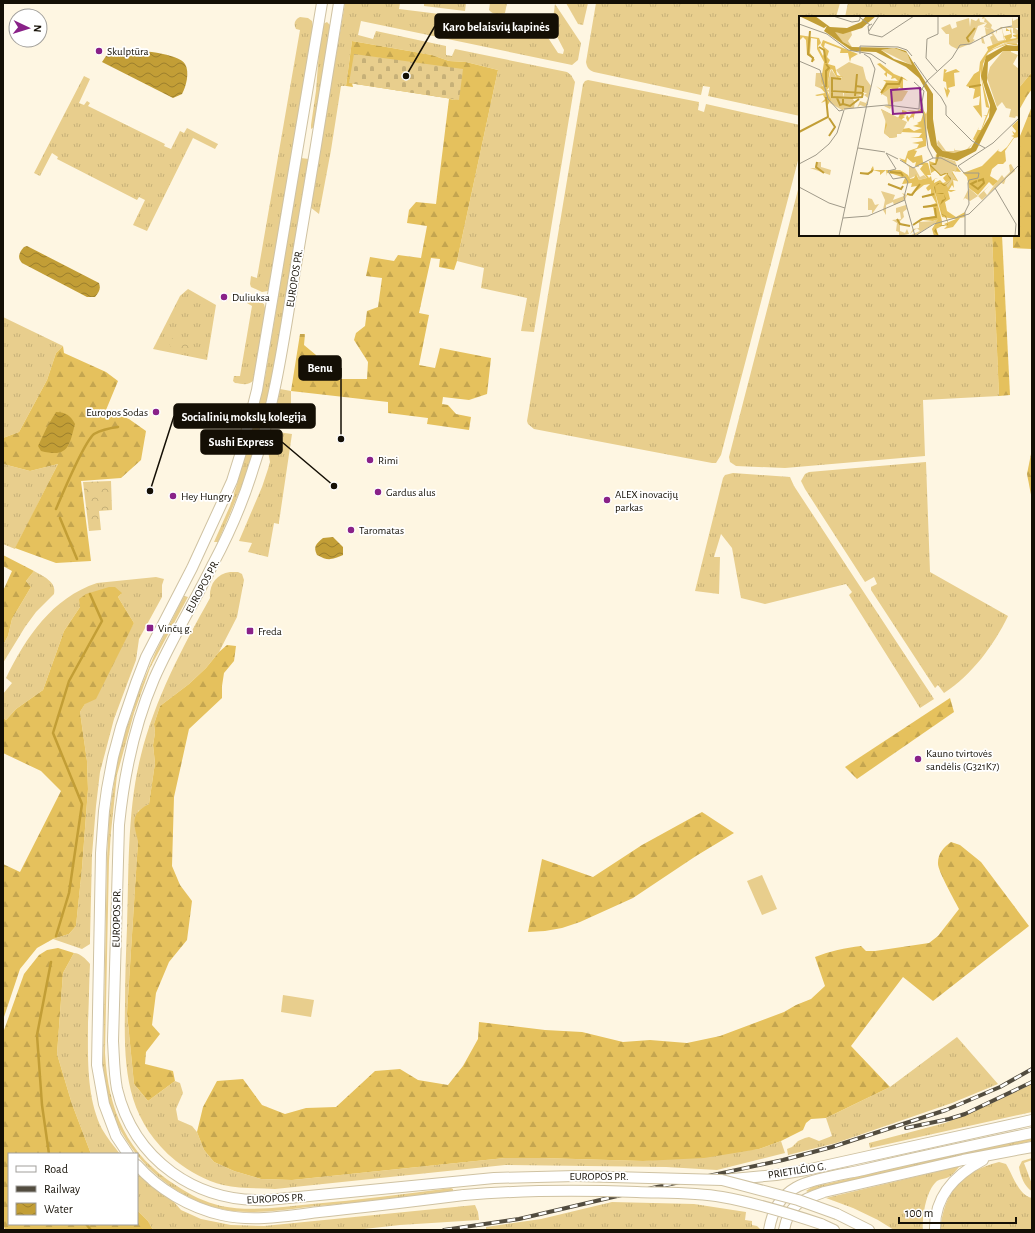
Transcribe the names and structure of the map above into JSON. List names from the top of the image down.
{
  "streets": {
    "main road": ["EUROPOS PR.", "PRIETILČIO G."]
  },
  "crossings": [
    ["EUROPOS PR.", "PRIETILČIO G."]
  ],
  "places": {
    "other": [
      "Skulptūra",
      "Karo belaisvių kapinės",
      "Duliuksa",
      "Europos Sodas",
      "Benu",
      "Rimi",
      "Sushi Express",
      "Socialinių mokslų kolegija",
      "Gardus alus",
      "Hey Hungry",
      "ALEX inovacijų parkas",
      "Taromatas",
      "Kauno tvirtovės sandėlis (G321K7)"
    ],
    "transit": ["Vinčų g.", "Freda"]
  },
  "legend": ["Road", "Railway", "Water"],
  "scale_bar": "100 m",
  "north": "right"
}
